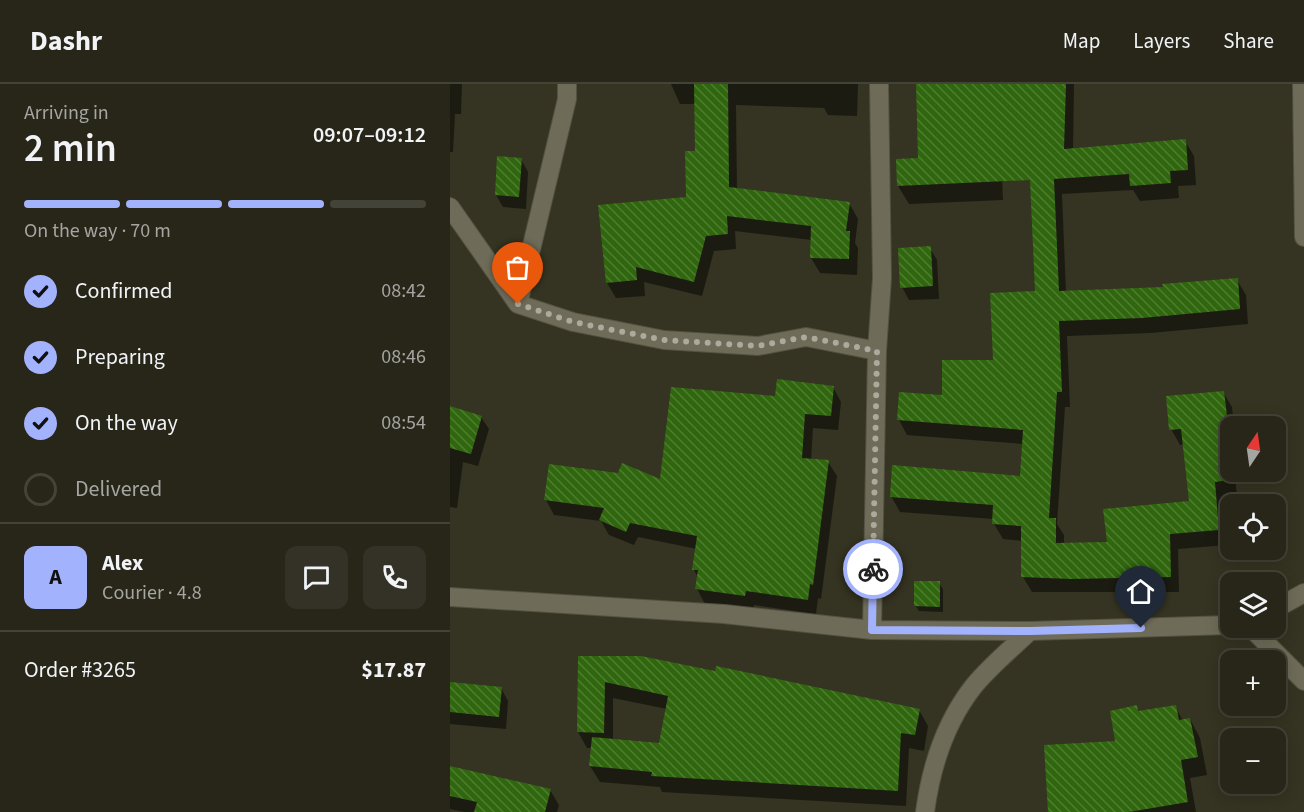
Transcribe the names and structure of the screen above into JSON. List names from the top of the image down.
{
  "north": "top",
  "page": {
    "header": "Dashr",
    "nav": ["Map", "Layers", "Share"],
    "heading": ["2 min", "Arriving in", "09:07–09:12"],
    "panel": [
      "Alex",
      "Courier · 4.8",
      "Order #3265",
      "$17.87"
    ],
    "bar": "On the way · 70 m",
    "list": [
      ["Confirmed", "08:42"],
      ["Preparing", "08:46"],
      ["On the way", "08:54"],
      "Delivered"
    ],
    "map_buttons": ["+", "−"],
    "round": "A"
  }
}
